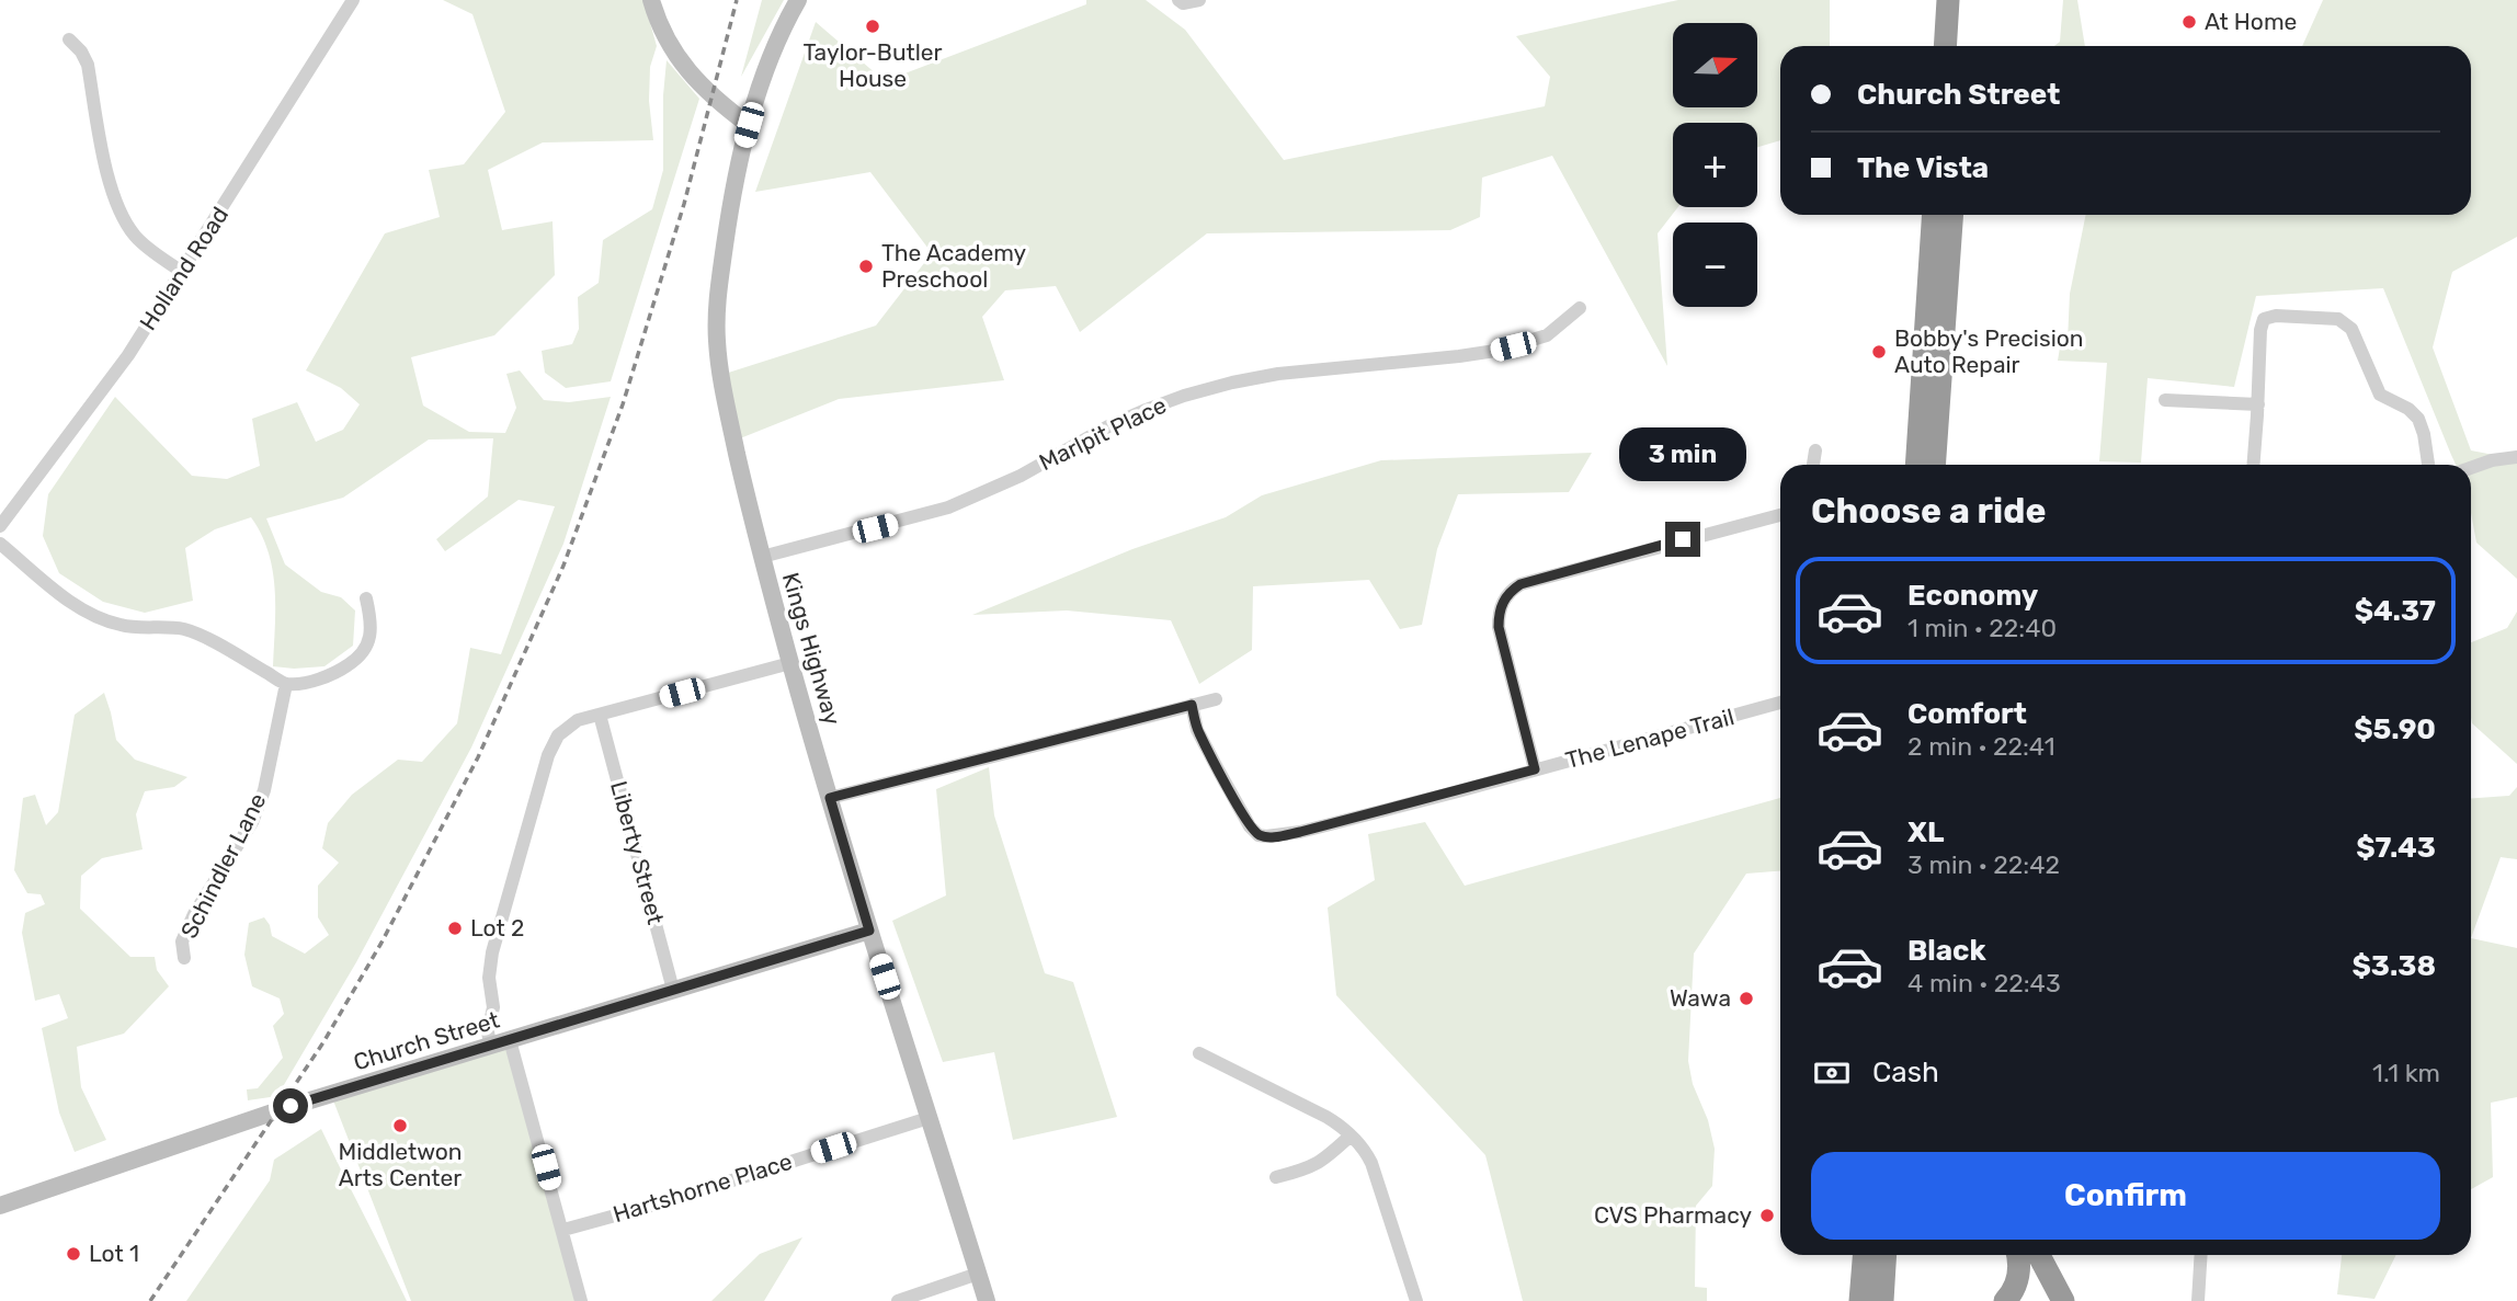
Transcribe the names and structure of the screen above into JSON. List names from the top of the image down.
{
  "streets": {
    "main road": ["Kings Highway", "Church Street"],
    "street": [
      "Holland Road",
      "Marlpit Place",
      "The Lenape Trail",
      "Liberty Street",
      "Schindler Lane",
      "Hartshorne Place"
    ]
  },
  "crossings": [
    ["Marlpit Place", "Kings Highway"],
    ["Kings Highway", "Church Street"],
    ["Kings Highway", "Hartshorne Place"],
    ["Liberty Street", "Church Street"]
  ],
  "places": [
    "At Home",
    "Taylor-Butler House",
    "The Academy Preschool",
    "Bobby's Precision Auto Repair",
    "Lot 2",
    "Wawa",
    "Middletwon Arts Center",
    "CVS Pharmacy",
    "Lot 1"
  ],
  "north": "right",
  "page": {
    "map_buttons": ["+", "−"],
    "banner": ["Church Street", "The Vista"],
    "bubble": "3 min",
    "heading": "Choose a ride",
    "list": [
      {
        "name": "Economy",
        "note": "1 min · 22:40",
        "value": "$4.37"
      },
      {
        "name": "Comfort",
        "note": "2 min · 22:41",
        "value": "$5.90"
      },
      {
        "name": "XL",
        "note": "3 min · 22:42",
        "value": "$7.43"
      },
      {
        "name": "Black",
        "note": "4 min · 22:43",
        "value": "$3.38"
      }
    ],
    "pay": ["Cash", "1.1 km"],
    "buttons": "Confirm"
  }
}
